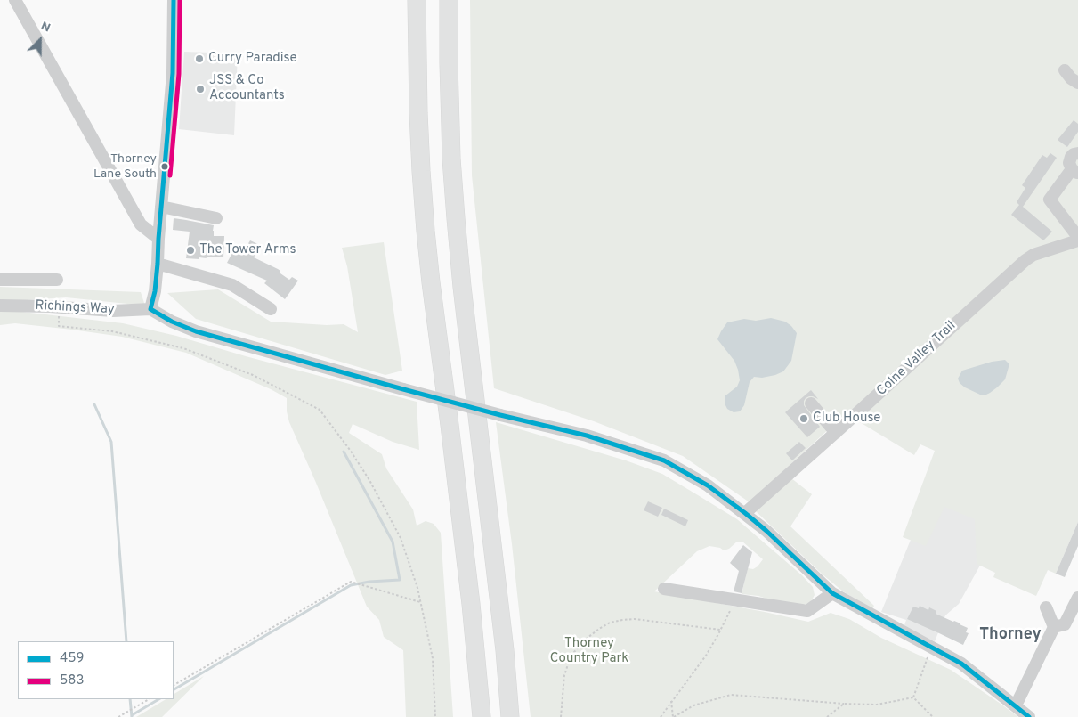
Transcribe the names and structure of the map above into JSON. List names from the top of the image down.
{
  "streets": {
    "street": ["Richings Way", "Colne Valley Trail"]
  },
  "districts": ["Thorney"],
  "parks": ["Thorney Country Park"],
  "places": [
    "Curry Paradise",
    "JSS & Co Accountants",
    "Thorney Lane South",
    "The Tower Arms",
    "Club House"
  ],
  "lines": ["transit line 459", "transit line 583"],
  "legend": ["459", "583"],
  "north": "top right"
}
